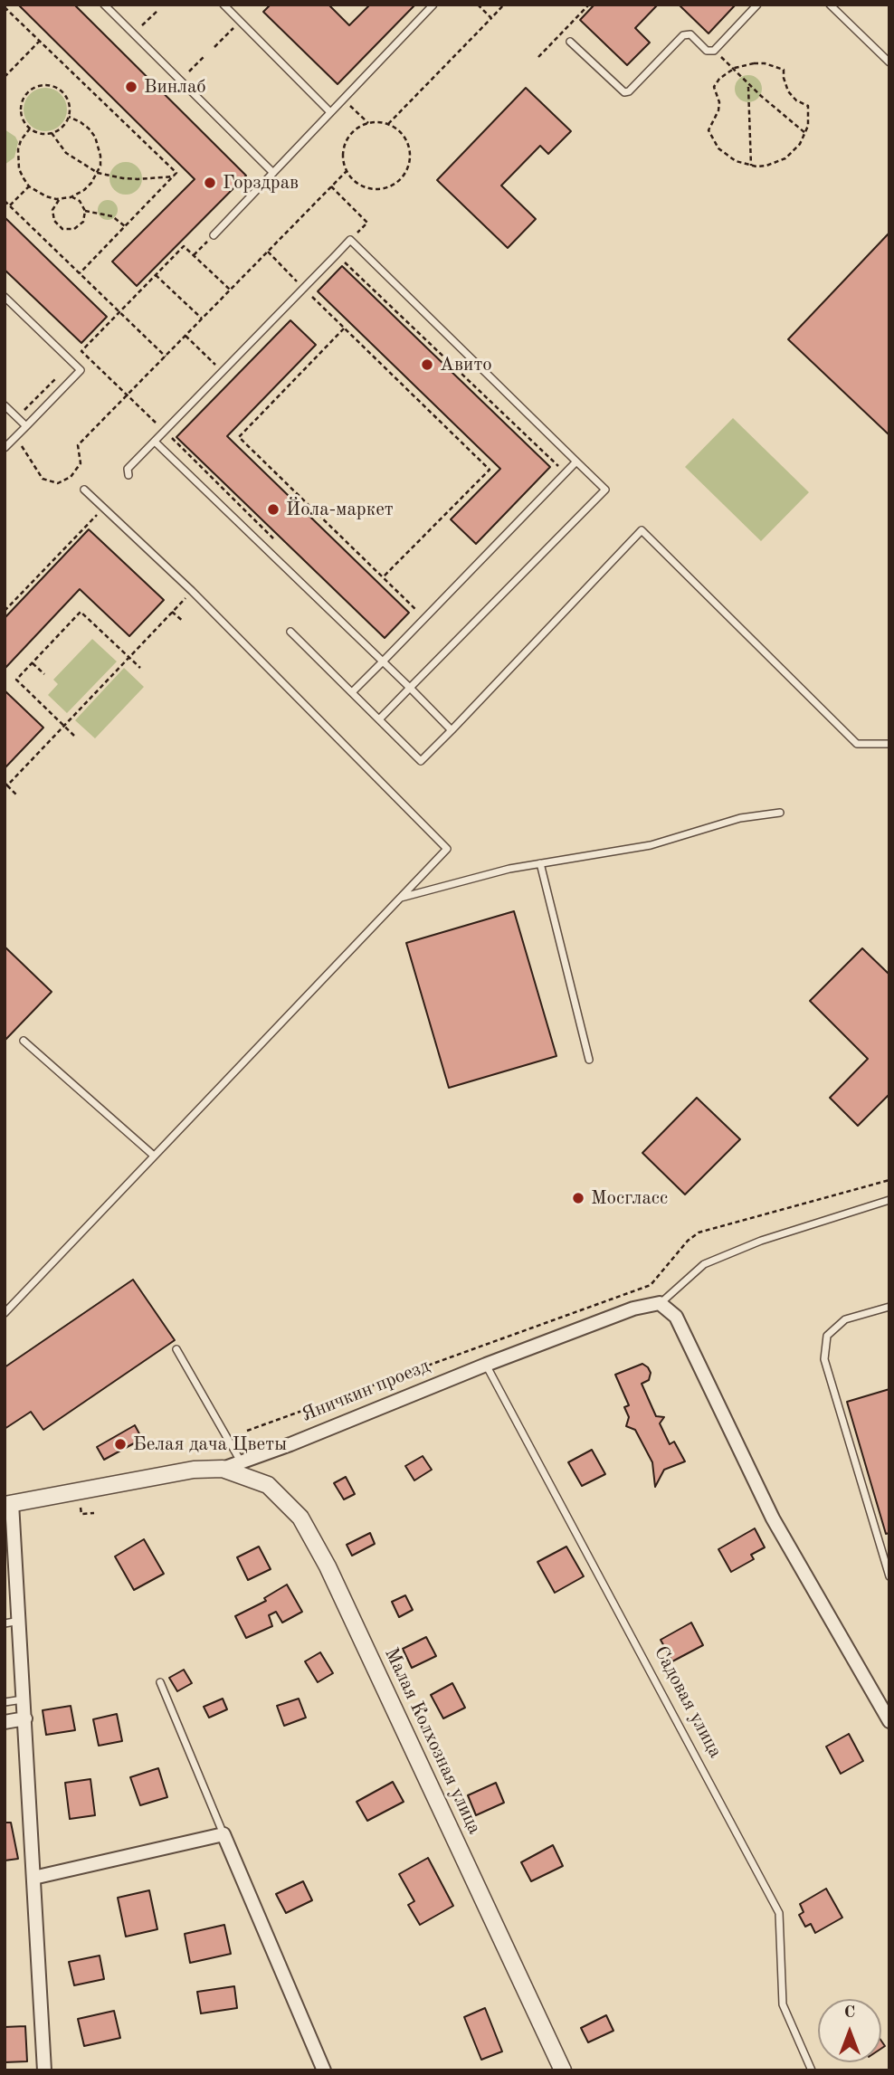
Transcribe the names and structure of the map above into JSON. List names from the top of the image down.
{
  "streets": {
    "street": ["Яничкин проезд", "Малая Колхозная улица"],
    "lane": ["Садовая улица"]
  },
  "crossings": [
    ["Яничкин проезд", "Садовая улица"],
    ["Яничкин проезд", "Малая Колхозная улица"]
  ],
  "places": [
    "Винлаб",
    "Горздрав",
    "Авито",
    "Йола-маркет",
    "Мосгласс",
    "Белая дача Цветы"
  ],
  "north": "top"
}
